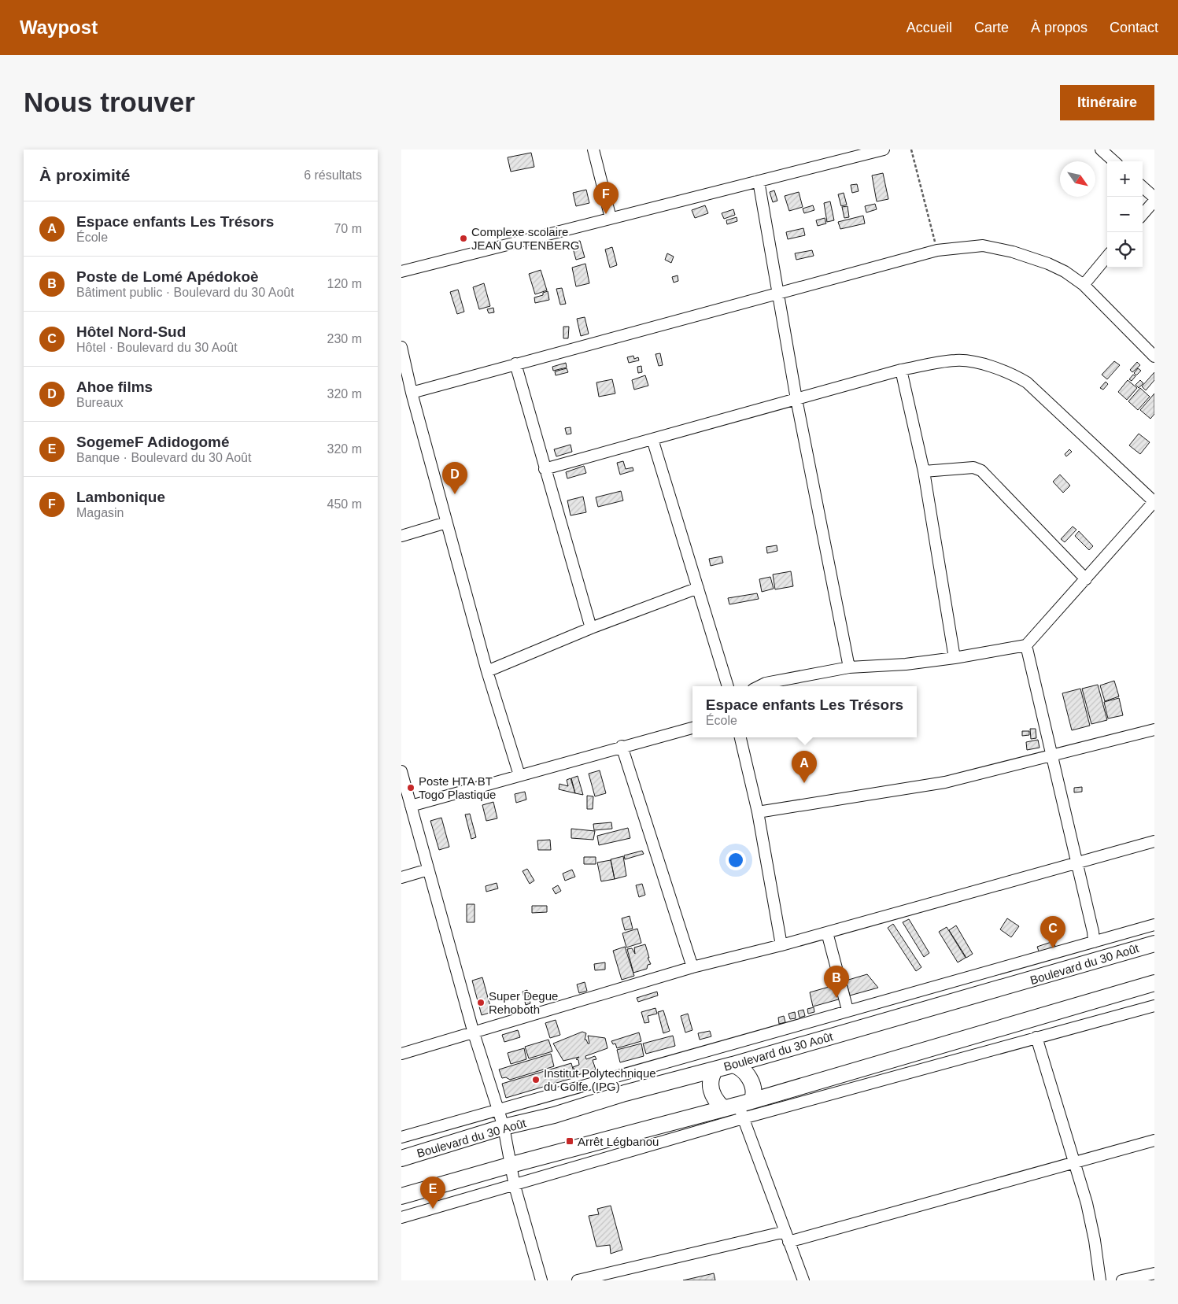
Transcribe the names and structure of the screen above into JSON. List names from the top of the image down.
{
  "streets": {
    "highway": ["Boulevard du 30 Août"]
  },
  "places": {
    "other": [
      "Complexe scolaire JEAN GUTENBERG",
      "Poste HTA BT Togo Plastique",
      "Super Degue Rehoboth",
      "Institut Polytechnique du Golfe (IPG)"
    ],
    "transit": ["Arrêt Légbanou"]
  },
  "north": "bottom right",
  "page": {
    "header": "Waypost",
    "nav": [
      "Accueil",
      "Carte",
      "À propos",
      "Contact"
    ],
    "buttons": "Itinéraire",
    "title": "Nous trouver",
    "heading": ["À proximité", "6 résultats"],
    "map_buttons": ["+", "−"],
    "pins": [
      "F",
      "D",
      "A",
      "C",
      "B",
      "E"
    ],
    "list": [
      {
        "mark": "A",
        "name": "Espace enfants Les Trésors",
        "note": "École",
        "value": "70 m"
      },
      {
        "mark": "B",
        "name": "Poste de Lomé Apédokoè",
        "note": "Bâtiment public · Boulevard du 30 Août",
        "value": "120 m"
      },
      {
        "mark": "C",
        "name": "Hôtel Nord-Sud",
        "note": "Hôtel · Boulevard du 30 Août",
        "value": "230 m"
      },
      {
        "mark": "D",
        "name": "Ahoe films",
        "note": "Bureaux",
        "value": "320 m"
      },
      {
        "mark": "E",
        "name": "SogemeF Adidogomé",
        "note": "Banque · Boulevard du 30 Août",
        "value": "320 m"
      },
      {
        "mark": "F",
        "name": "Lambonique",
        "note": "Magasin",
        "value": "450 m"
      }
    ],
    "popup": ["Espace enfants Les Trésors", "École"]
  }
}
